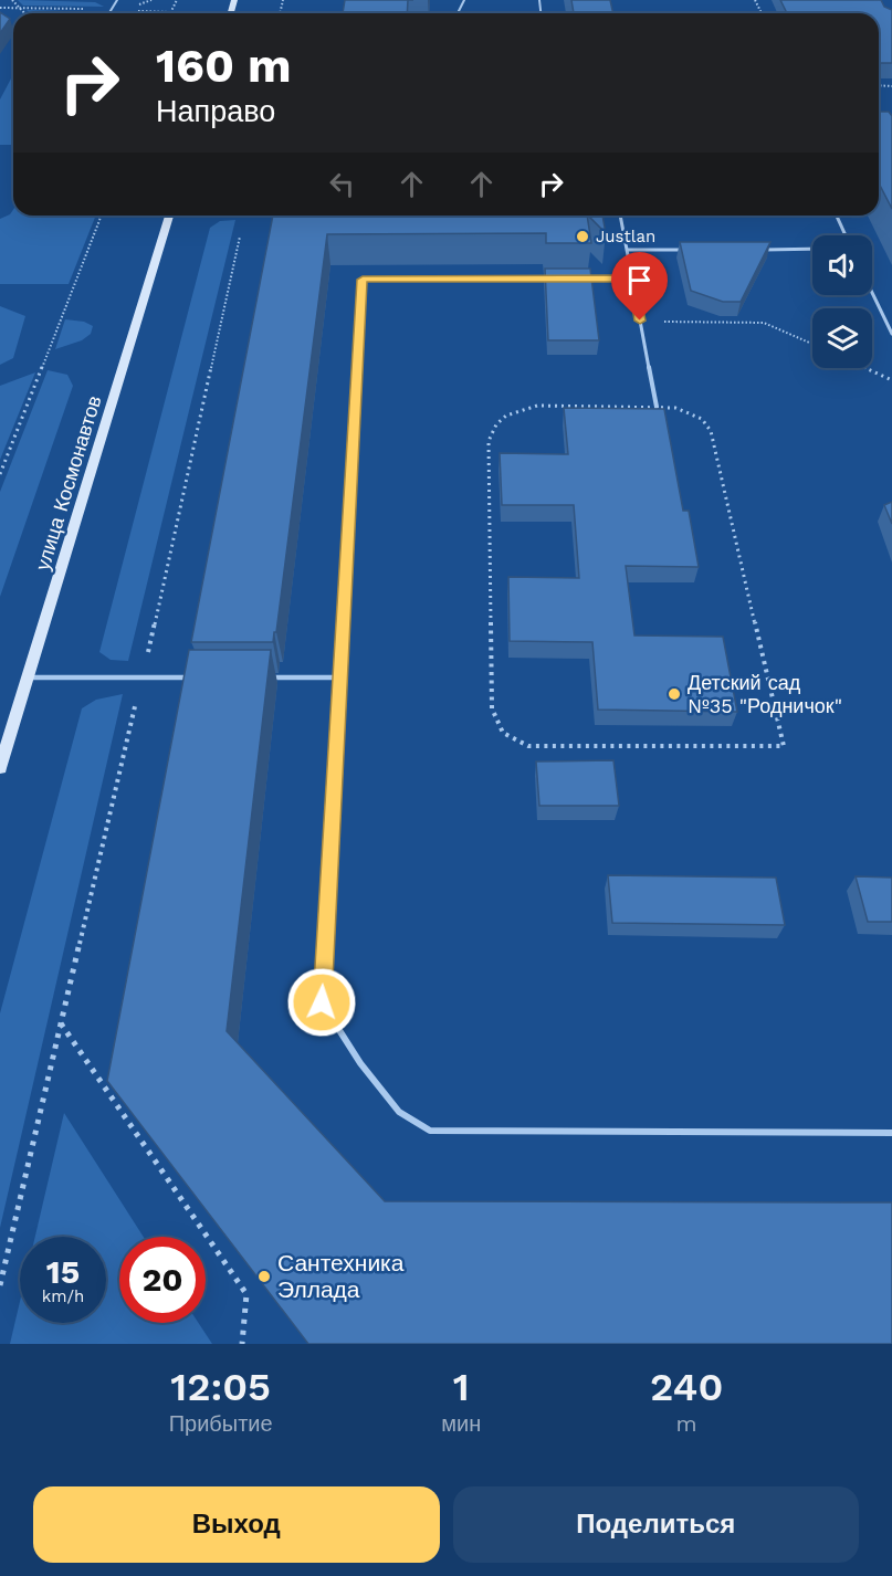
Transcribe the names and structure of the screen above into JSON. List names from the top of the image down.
{
  "streets": {
    "main road": ["улица Космонавтов"]
  },
  "places": ["Justlan", "Детский сад №35 \"Родничок\"", "Сантехника Эллада"],
  "page": {
    "turn": ["160 m", "Направо"],
    "speed": "15 km/h",
    "limit": "20",
    "eta": [
      "12:05",
      "Прибытие",
      "1",
      "мин",
      "240",
      "m"
    ],
    "buttons": ["Выход", "Поделиться"]
  }
}
